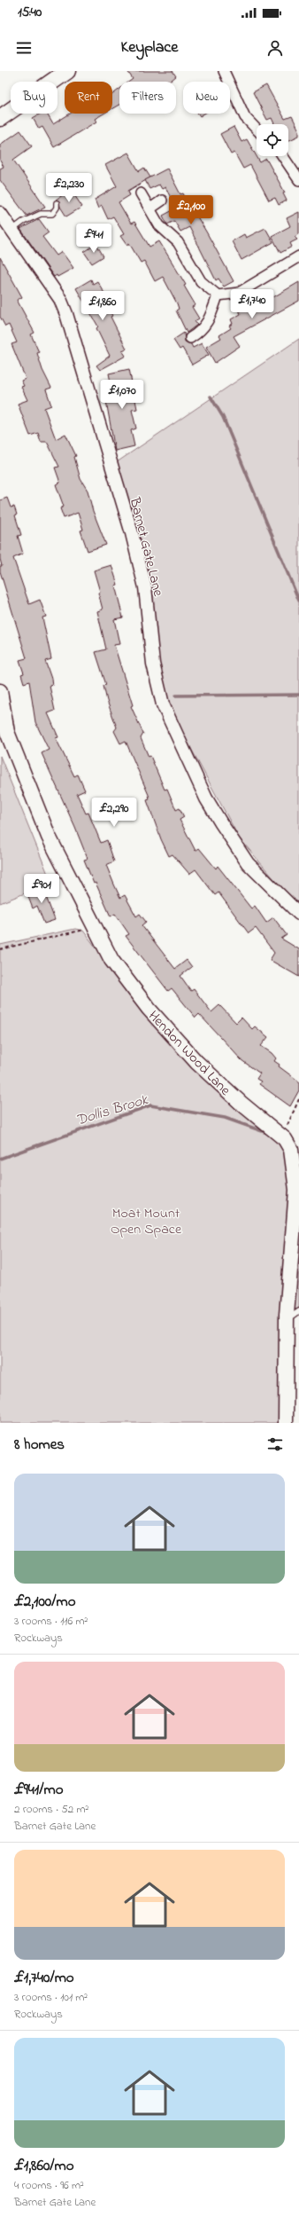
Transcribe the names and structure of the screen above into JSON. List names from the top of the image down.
{
  "streets": {
    "main road": ["Hendon Wood Lane"],
    "street": ["Barnet Gate Lane"]
  },
  "water": ["Dollis Brook"],
  "parks": ["Moat Mount Open Space"],
  "page": {
    "status": "15:40",
    "header": "Keyplace",
    "chip": [
      "Buy",
      "Rent",
      "Filters",
      "New"
    ],
    "price": [
      "£2,230",
      "£2,100",
      "£941",
      "£1,740",
      "£1,860",
      "£1,070",
      "£2,290",
      "£901"
    ],
    "heading": "8 homes",
    "list": [
      {
        "name": "£2,100/mo",
        "note": "3 rooms · 116 m² · Rockways"
      },
      {
        "name": "£941/mo",
        "note": "2 rooms · 52 m² · Barnet Gate Lane"
      },
      {
        "name": "£1,740/mo",
        "note": "3 rooms · 101 m² · Rockways"
      },
      {
        "name": "£1,860/mo",
        "note": "4 rooms · 96 m² · Barnet Gate Lane"
      }
    ]
  }
}
